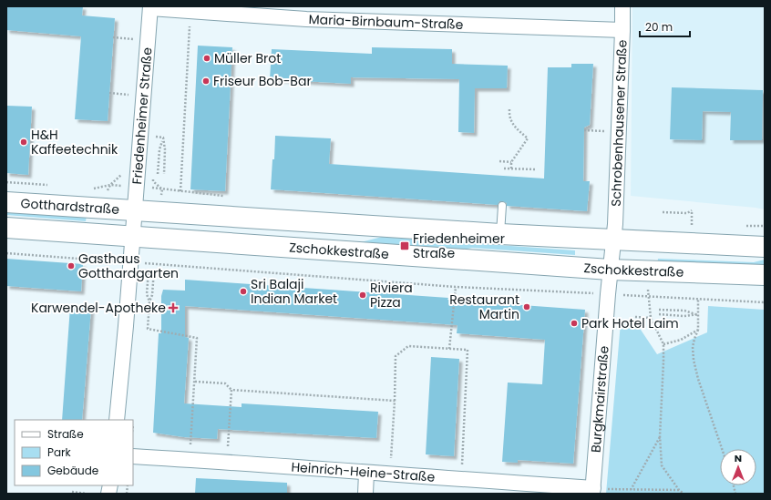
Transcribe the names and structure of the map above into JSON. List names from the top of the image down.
{
  "streets": {
    "main road": ["Gotthardstraße", "Zschokkestraße"],
    "street": [
      "Maria-Birnbaum-Straße",
      "Friedenheimer Straße",
      "Schrobenhausener Straße",
      "Burgkmairstraße",
      "Heinrich-Heine-Straße"
    ]
  },
  "crossings": [
    ["Maria-Birnbaum-Straße", "Friedenheimer Straße"],
    ["Maria-Birnbaum-Straße", "Schrobenhausener Straße"],
    ["Friedenheimer Straße", "Gotthardstraße"],
    ["Friedenheimer Straße", "Zschokkestraße"],
    ["Schrobenhausener Straße", "Zschokkestraße"],
    ["Schrobenhausener Straße", "Burgkmairstraße"],
    ["Gotthardstraße", "Zschokkestraße"],
    ["Zschokkestraße", "Burgkmairstraße"],
    ["Burgkmairstraße", "Heinrich-Heine-Straße"]
  ],
  "places": {
    "other": [
      "Müller Brot",
      "Friseur Bob-Bar",
      "H&H Kaffeetechnik",
      "Gasthaus Gotthardgarten",
      "Sri Balaji Indian Market",
      "Riviera Pizza",
      "Restaurant Martin",
      "Park Hotel Laim"
    ],
    "transit": ["Friedenheimer Straße"],
    "health": ["Karwendel-Apotheke"]
  },
  "legend": ["Straße", "Park", "Gebäude"],
  "scale_bar": "20 m",
  "north": "top"
}
